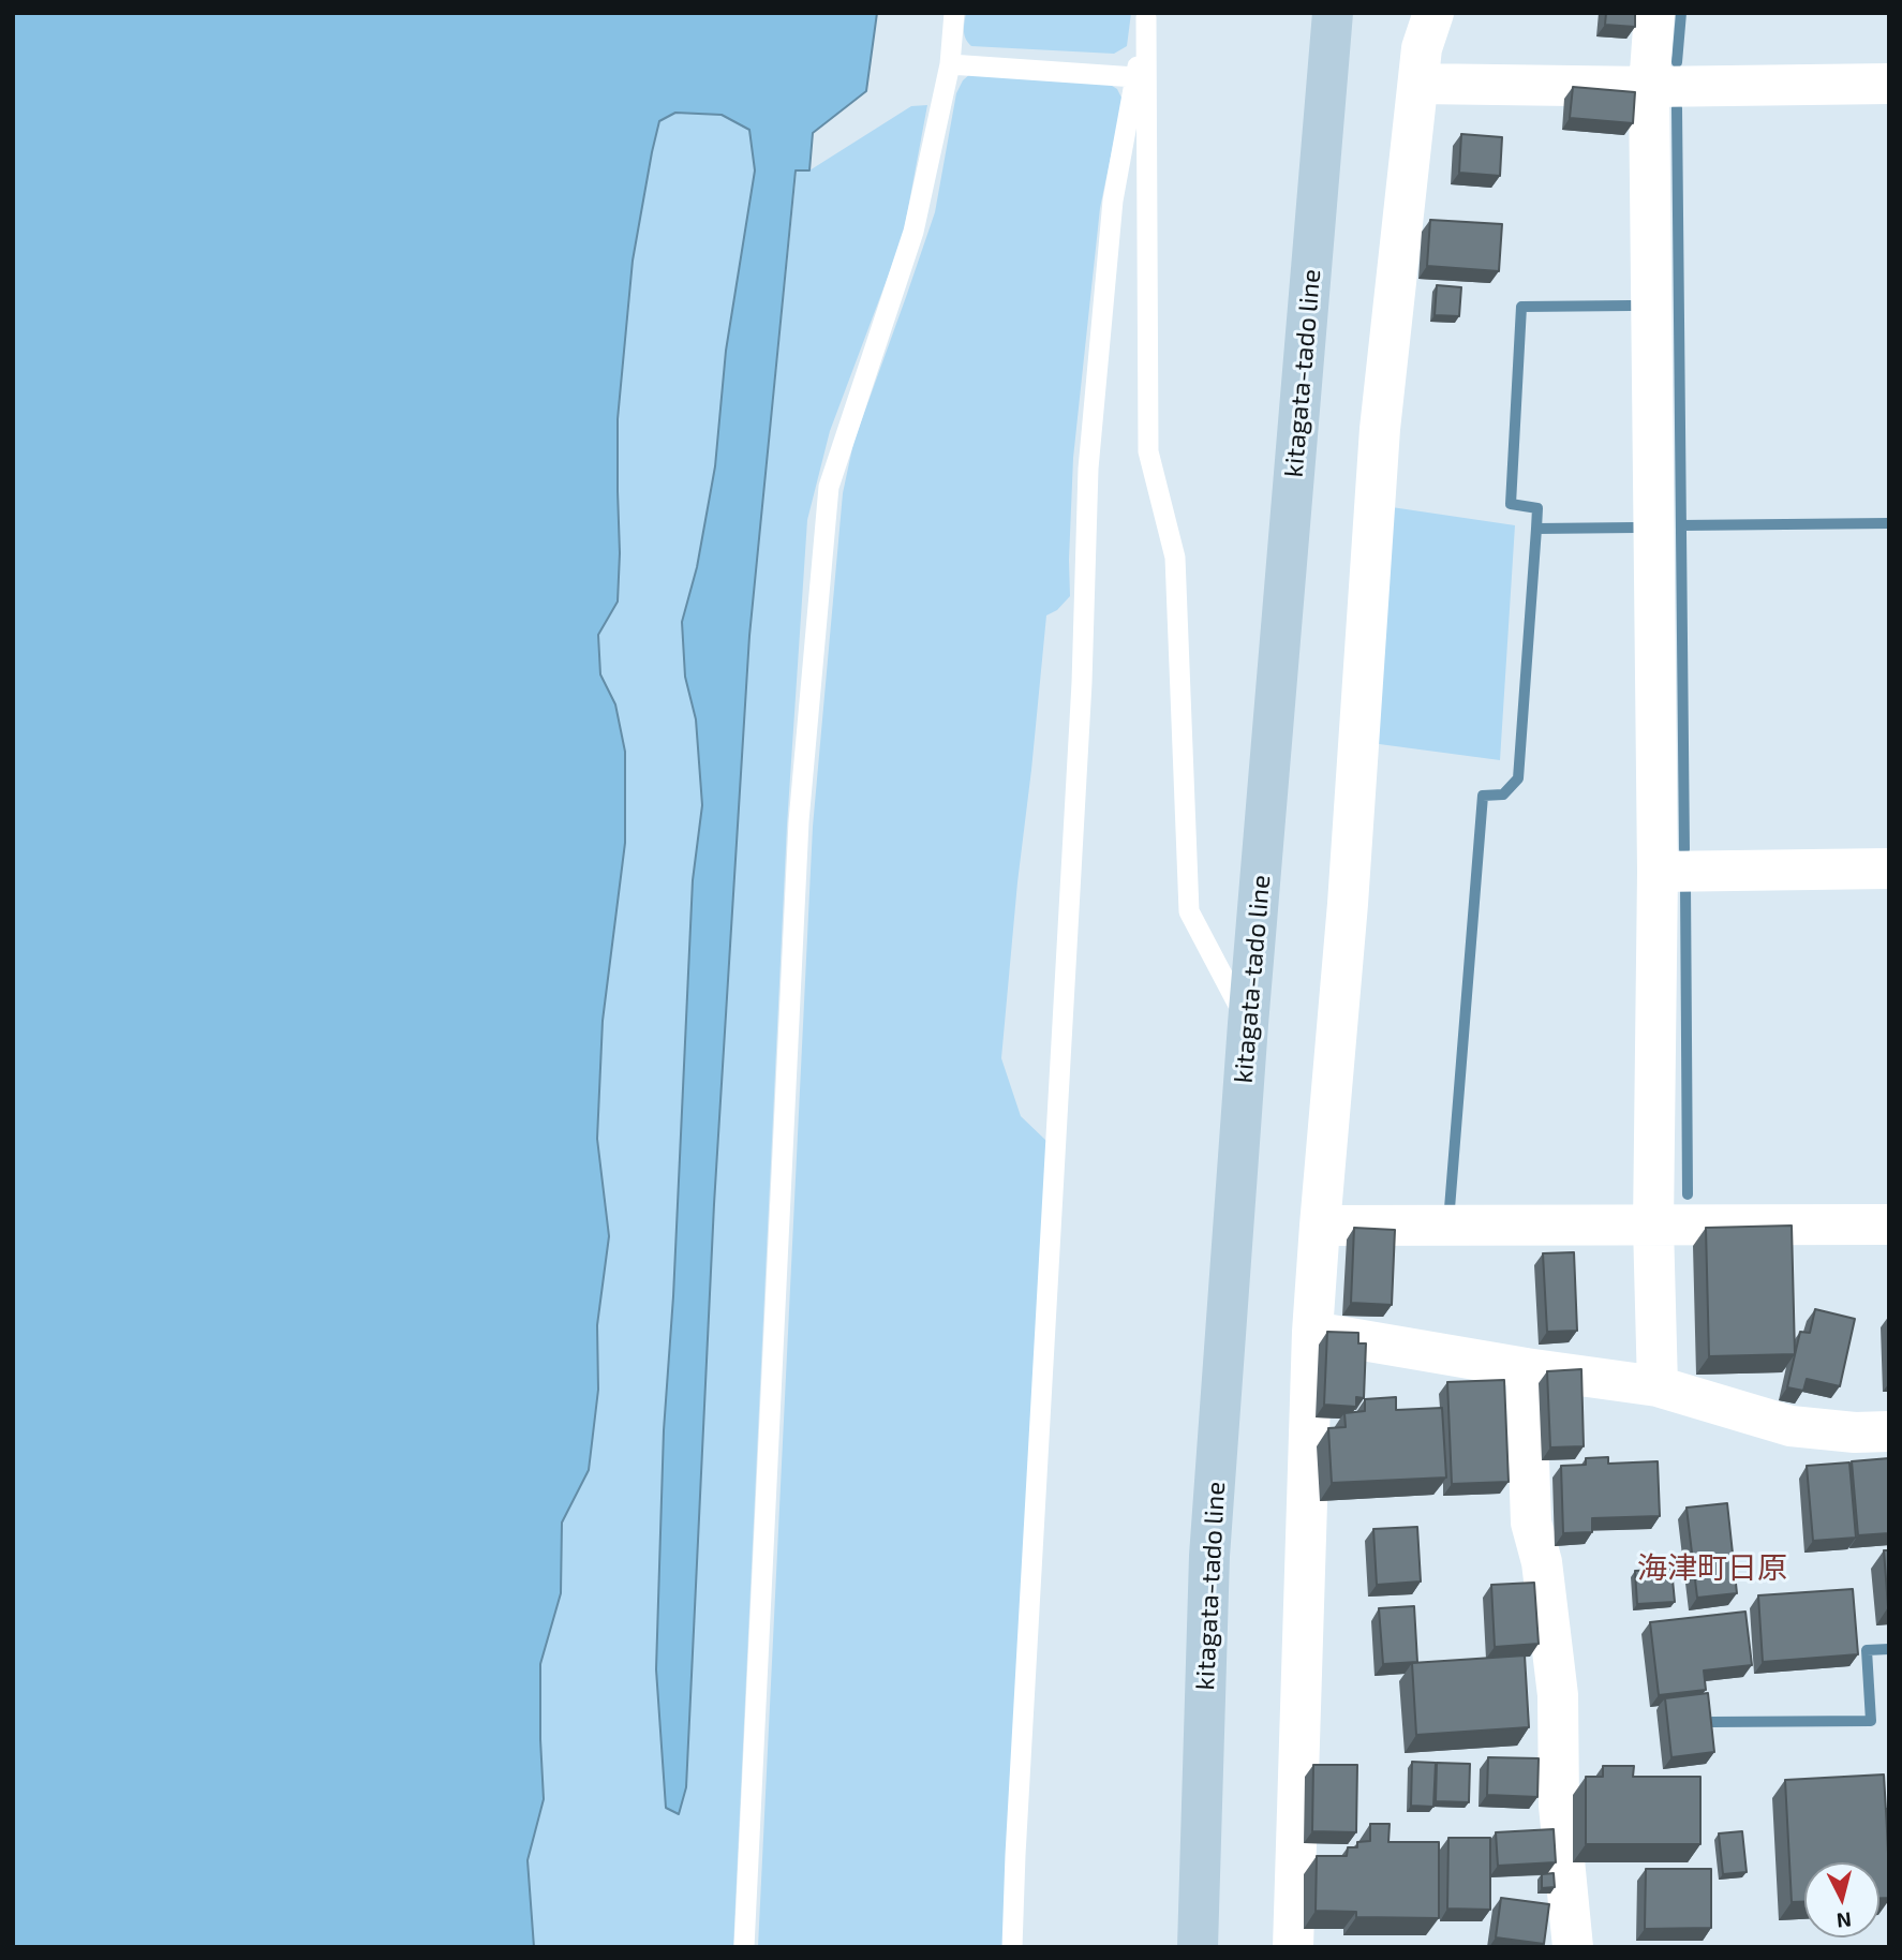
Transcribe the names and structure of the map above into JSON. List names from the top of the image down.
{
  "streets": {
    "main road": ["kitagata-tado line"]
  },
  "districts": ["海津町日原"],
  "north": "bottom"
}
